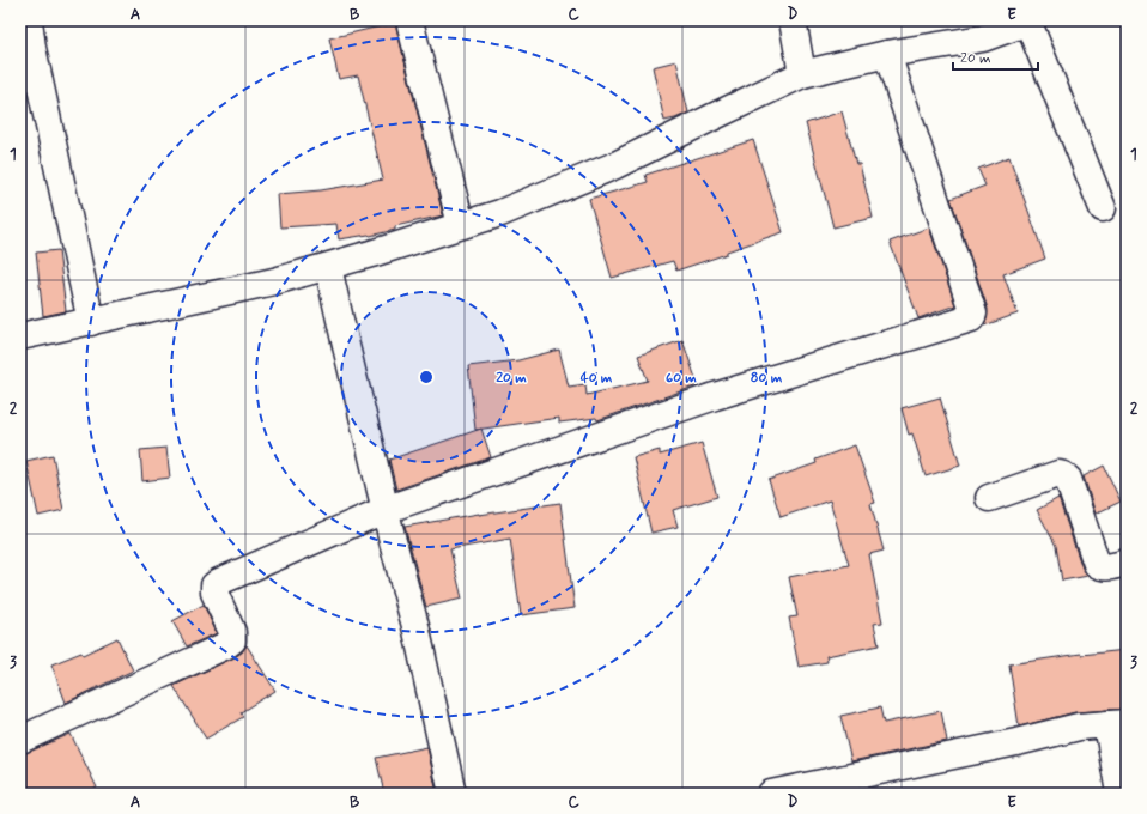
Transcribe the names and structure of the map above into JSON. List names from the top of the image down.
{
  "scale_bar": "20 m",
  "grid": {
    "columns": [
      "A",
      "B",
      "C",
      "D",
      "E"
    ],
    "rows": ["1", "2", "3"]
  },
  "rings": [
    "20 m",
    "40 m",
    "60 m",
    "80 m"
  ]
}
